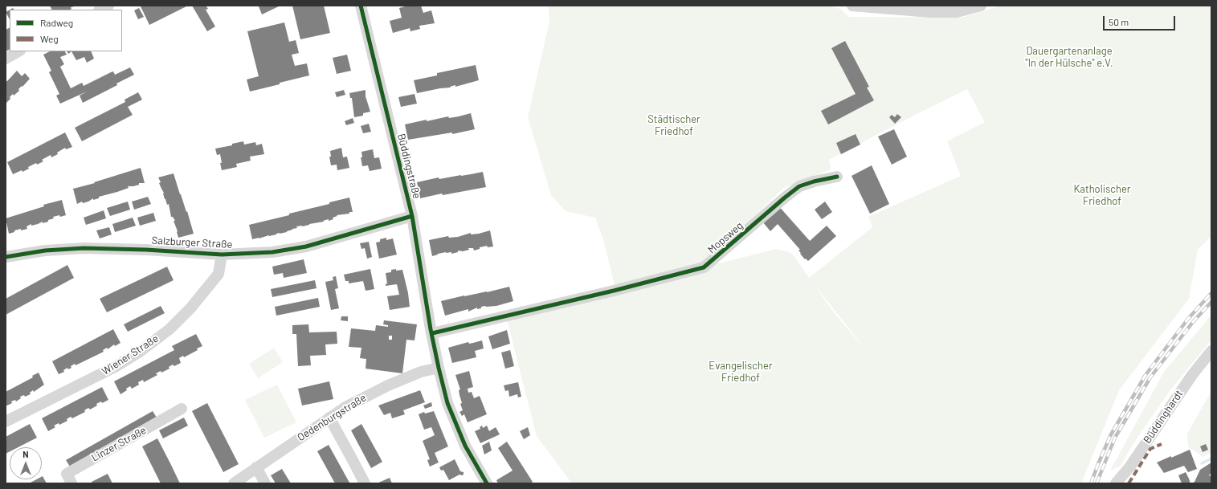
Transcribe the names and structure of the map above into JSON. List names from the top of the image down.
{
  "streets": {
    "street": [
      "Büddingstraße",
      "Mopsweg",
      "Salzburger Straße",
      "Wiener Straße",
      "Büddinghardt",
      "Oedenburgstraße",
      "Linzer Straße"
    ]
  },
  "crossings": [
    ["Büddingstraße", "Mopsweg"],
    ["Büddingstraße", "Salzburger Straße"],
    ["Büddingstraße", "Oedenburgstraße"],
    ["Salzburger Straße", "Wiener Straße"]
  ],
  "parks": [
    "Dauergartenanlage \"In der Hülsche\" e.V.",
    "Städtischer Friedhof",
    "Katholischer Friedhof",
    "Evangelischer Friedhof"
  ],
  "legend": ["Radweg", "Weg"],
  "scale_bar": "50 m",
  "north": "top"
}
